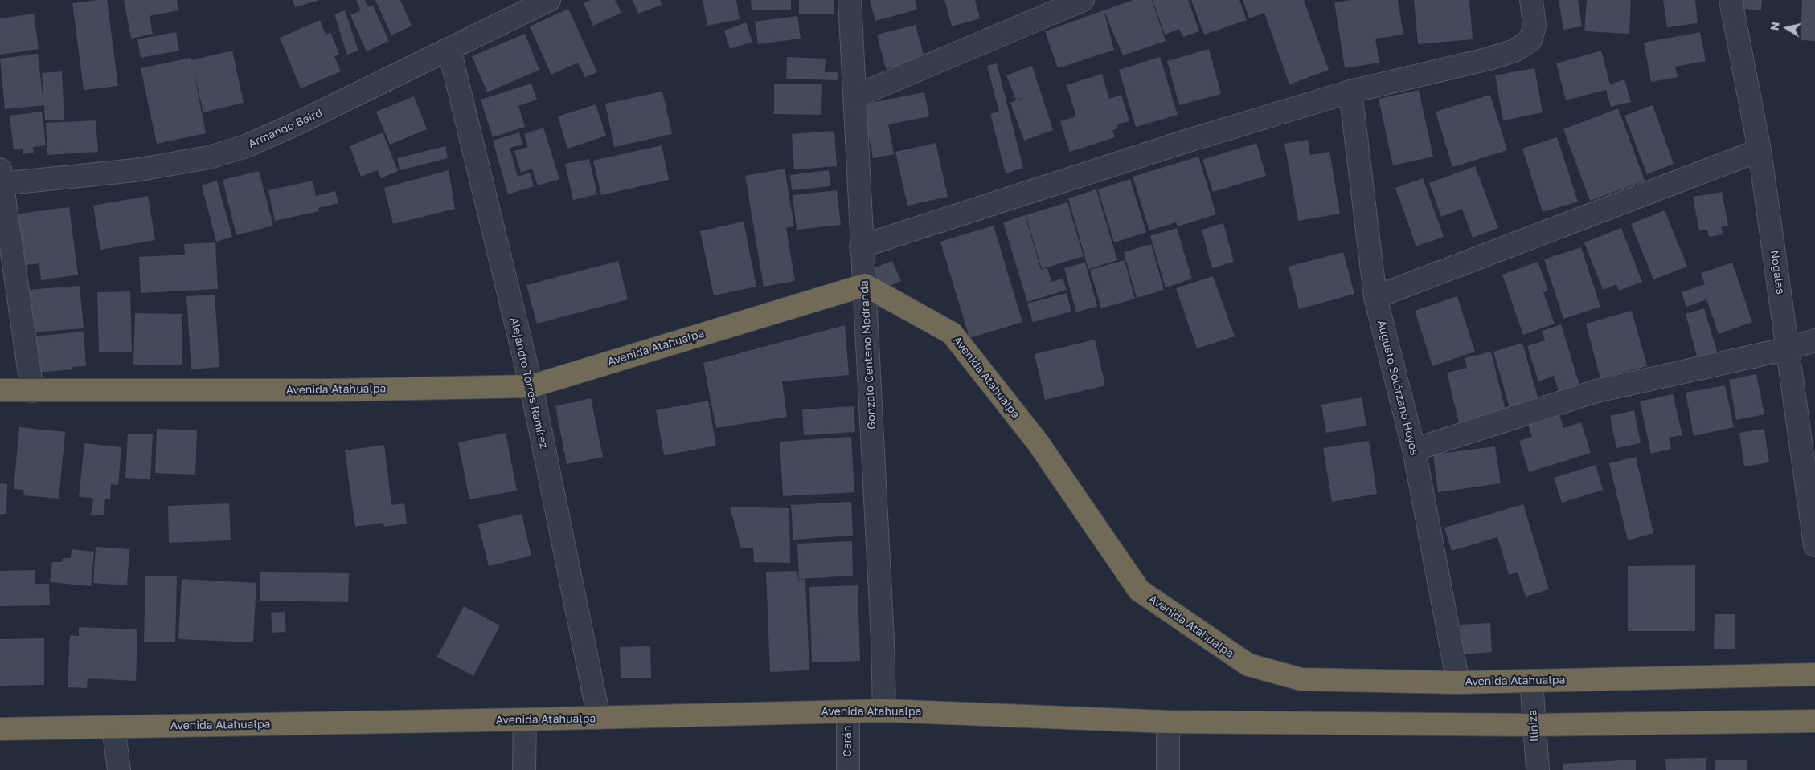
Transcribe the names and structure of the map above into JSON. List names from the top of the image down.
{
  "streets": {
    "highway": ["Avenida Atahualpa"],
    "street": [
      "Armando Baird",
      "Nogales",
      "Gonzalo Centeno Medranda",
      "Alejandro Torres Ramírez",
      "Augusto Solórzano Hoyos",
      "Iliniza",
      "Carán"
    ]
  },
  "crossings": [
    ["Armando Baird", "Alejandro Torres Ramírez"],
    ["Avenida Atahualpa", "Gonzalo Centeno Medranda"],
    ["Avenida Atahualpa", "Alejandro Torres Ramírez"],
    ["Avenida Atahualpa", "Augusto Solórzano Hoyos"],
    ["Avenida Atahualpa", "Iliniza"],
    ["Avenida Atahualpa", "Carán"]
  ],
  "north": "left"
}
